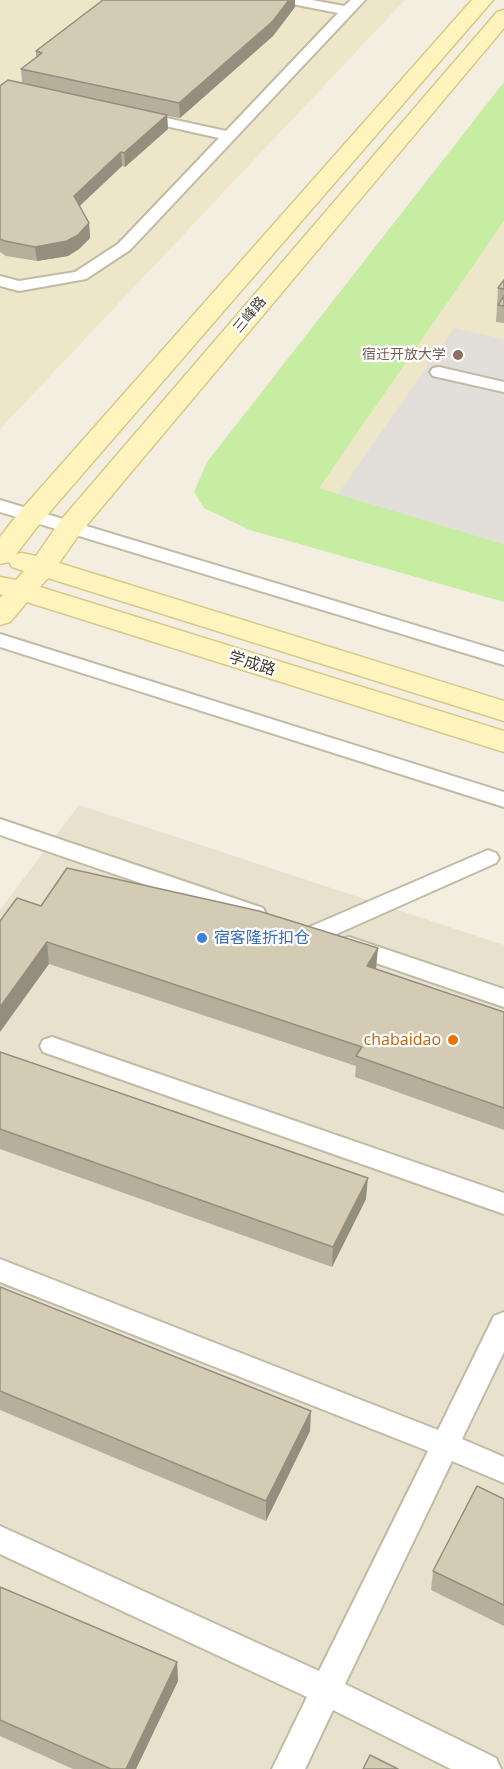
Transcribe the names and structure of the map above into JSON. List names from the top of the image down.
{
  "streets": {
    "main road": ["三峰路", "学成路"]
  },
  "crossings": [
    ["三峰路", "学成路"]
  ],
  "places": ["宿迁开放大学", "宿客隆折扣仓", "chabaidao"]
}
